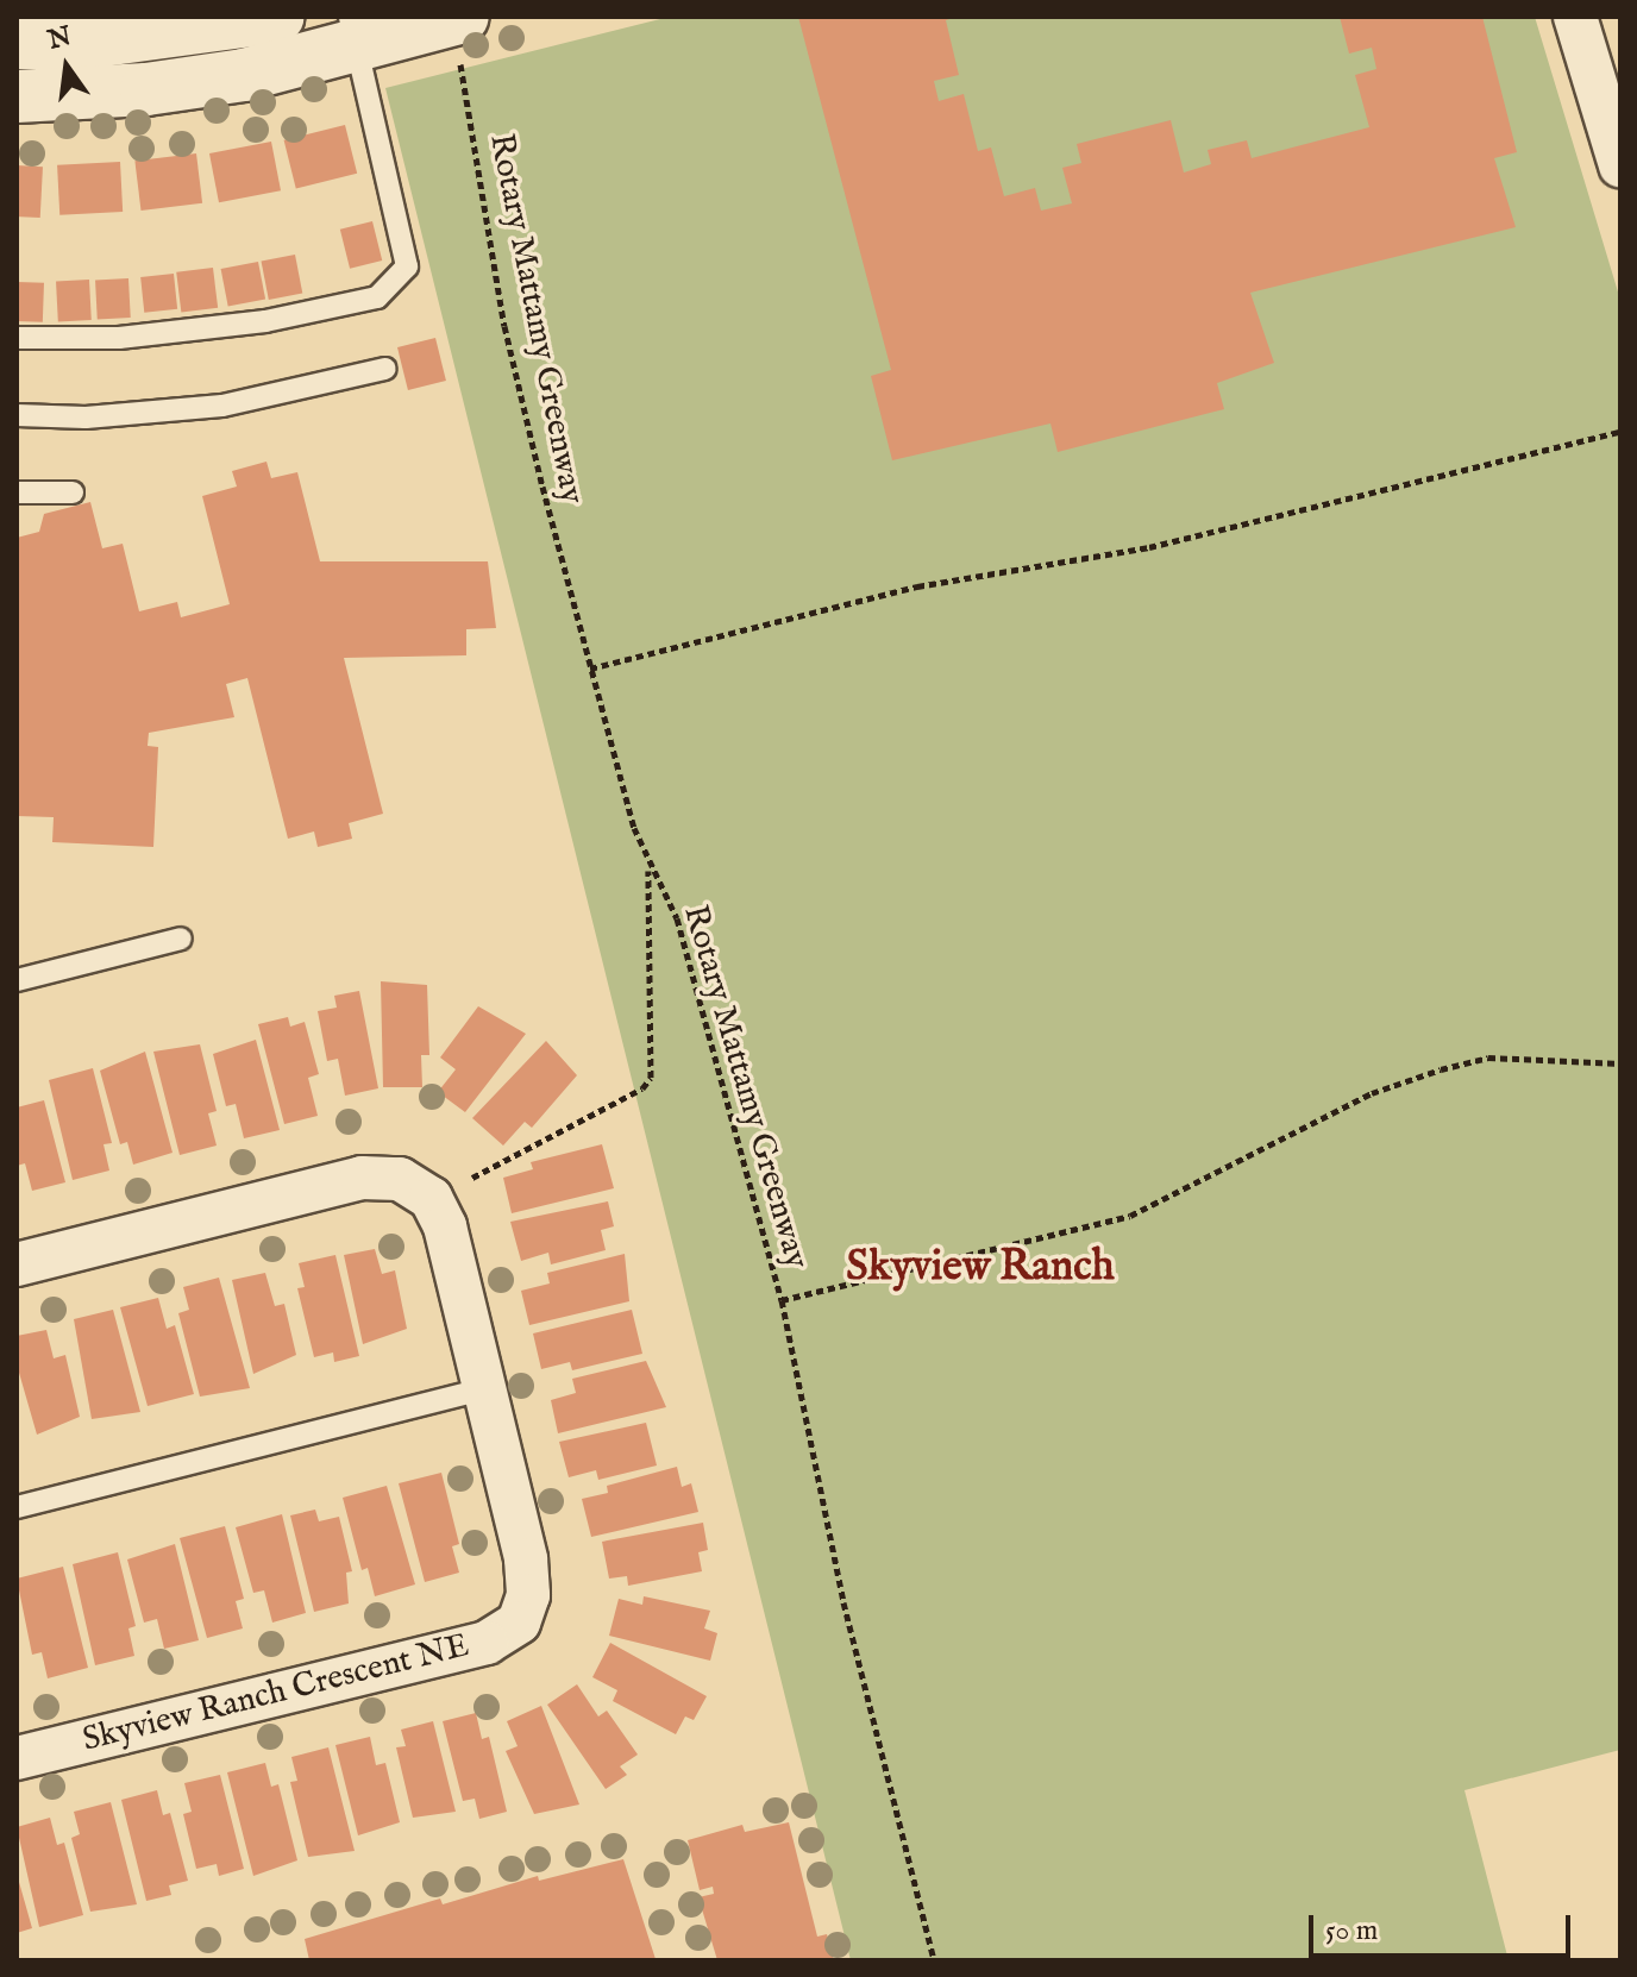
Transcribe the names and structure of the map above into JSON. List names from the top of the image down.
{
  "streets": {
    "street": ["Skyview Ranch Crescent NE"],
    "path": ["Rotary Mattamy Greenway"]
  },
  "districts": ["Skyview Ranch"],
  "scale_bar": "50 m",
  "north": "top"
}
